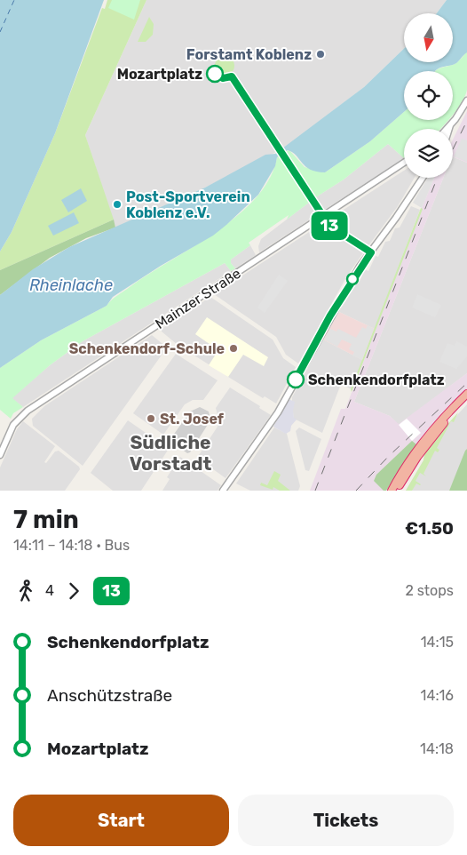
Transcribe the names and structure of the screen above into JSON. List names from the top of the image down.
{
  "streets": {
    "street": ["Mainzer Straße"]
  },
  "districts": ["Südliche Vorstadt"],
  "water": ["Rheinlache"],
  "places": [
    "Forstamt Koblenz",
    "Mozartplatz",
    "Post-Sportverein Koblenz e.V.",
    "Schenkendorf-Schule",
    "Schenkendorfplatz",
    "St. Josef"
  ],
  "lines": ["bus line 13"],
  "north": "bottom",
  "page": {
    "on_map": "13",
    "heading": ["7 min", "14:11 – 14:18 · Bus", "€1.50"],
    "legs": ["4", "13", "2 stops"],
    "list": [
      {
        "name": "Schenkendorfplatz",
        "value": "14:15"
      },
      {
        "name": "Anschützstraße",
        "value": "14:16"
      },
      {
        "name": "Mozartplatz",
        "value": "14:18"
      }
    ],
    "buttons": ["Start", "Tickets"]
  }
}
